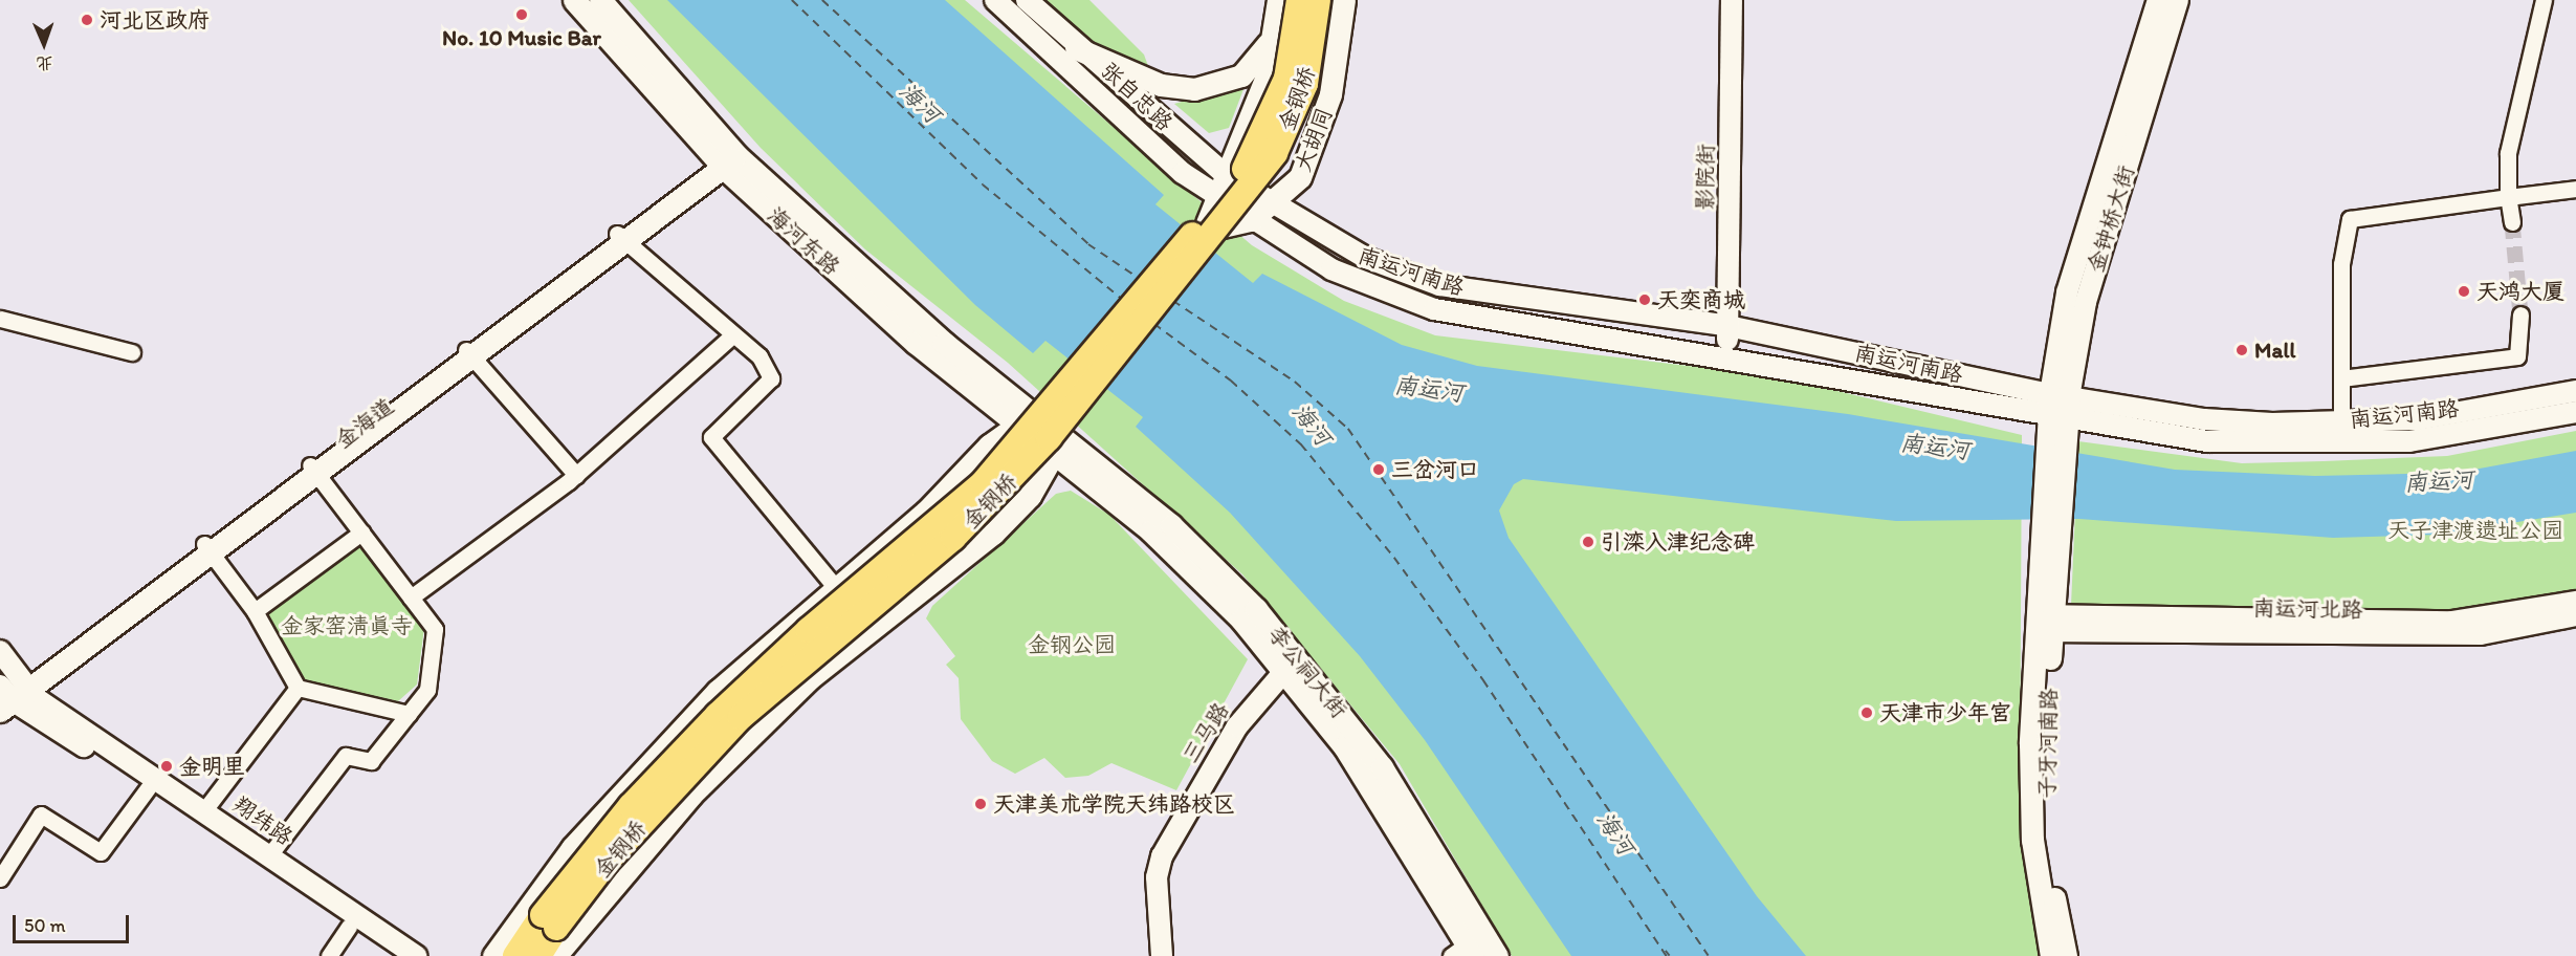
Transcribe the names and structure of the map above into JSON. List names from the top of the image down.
{
  "streets": {
    "main road": [
      "金钢桥",
      "大胡同",
      "海河东路",
      "金海道",
      "李公祠大街",
      "子牙河南路"
    ],
    "street": [
      "张自忠路",
      "影院街",
      "金钟桥大街",
      "南运河南路",
      "南运河北路",
      "三马路",
      "翔纬路"
    ]
  },
  "crossings": [
    ["张自忠路", "大胡同"],
    ["张自忠路", "南运河南路"],
    ["大胡同", "南运河南路"],
    ["影院街", "南运河南路"],
    ["金钟桥大街", "南运河南路"],
    ["金钟桥大街", "子牙河南路"],
    ["海河东路", "金海道"],
    ["海河东路", "李公祠大街"],
    ["南运河南路", "子牙河南路"],
    ["金海道", "翔纬路"],
    ["南运河北路", "子牙河南路"],
    ["李公祠大街", "三马路"]
  ],
  "water": ["海河", "南运河"],
  "parks": ["天子津渡遗址公园", "金家窑清真寺", "金钢公园"],
  "places": [
    "No. 10 Music Bar",
    "河北区政府",
    "天鸿大厦",
    "天奕商城",
    "Mall",
    "三岔河口",
    "引滦入津纪念碑",
    "天津市少年宫",
    "金明里",
    "天津美术学院天纬路校区"
  ],
  "scale_bar": "50 m",
  "north": "bottom"
}
